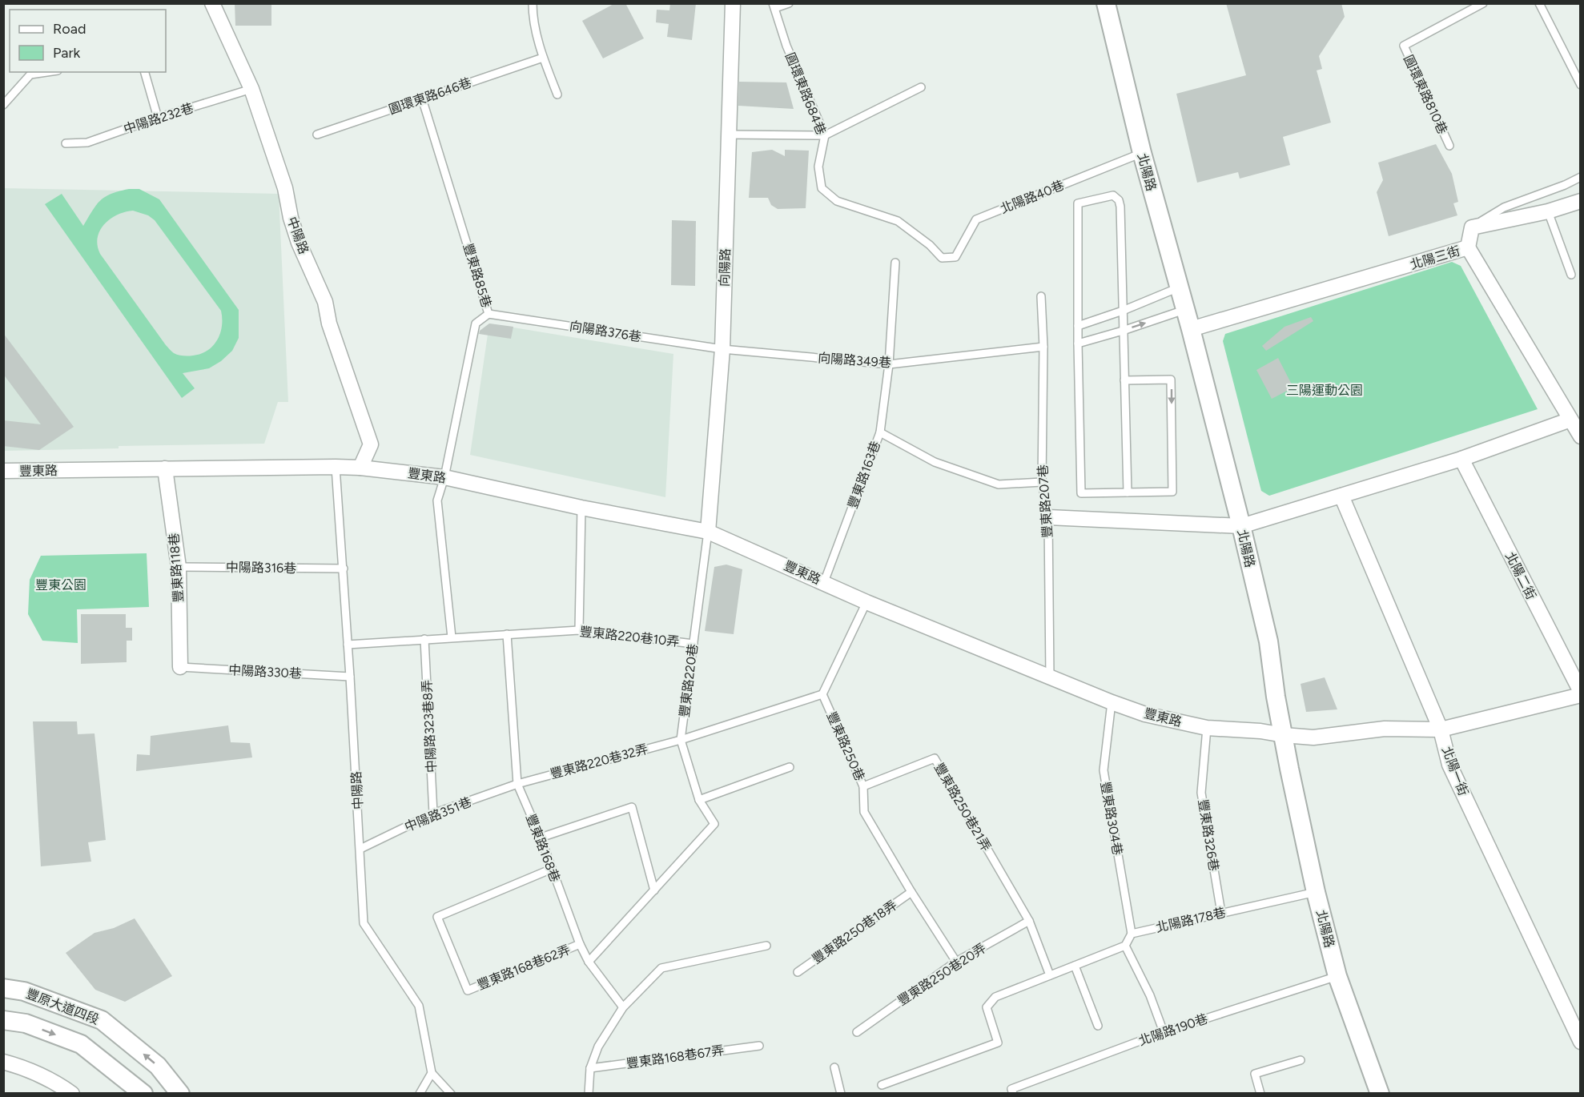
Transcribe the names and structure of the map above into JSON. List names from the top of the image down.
{
  "streets": {
    "street": [
      "北陽路",
      "中陽路",
      "北陽三街",
      "向陽路",
      "豐東路",
      "豐東路118巷",
      "北陽二街",
      "北陽一街",
      "豐原大道四段"
    ],
    "lane": [
      "圓環東路684巷",
      "圓環東路810巷",
      "圓環東路646巷",
      "中陽路232巷",
      "北陽路40巷",
      "豐東路85巷",
      "向陽路376巷",
      "向陽路349巷",
      "豐東路163巷",
      "豐東路207巷",
      "中陽路316巷",
      "豐東路220巷10弄",
      "中陽路330巷",
      "豐東路220巷",
      "中陽路323巷8弄",
      "豐東路250巷",
      "豐東路220巷32弄",
      "豐東路250巷21弄",
      "中陽路351巷",
      "豐東路304巷",
      "豐東路326巷",
      "豐東路168巷",
      "北陽路178巷",
      "豐東路250巷18弄",
      "豐東路168巷62弄",
      "豐東路250巷20弄",
      "北陽路190巷",
      "豐東路168巷67弄"
    ]
  },
  "crossings": [
    ["圓環東路684巷", "北陽路40巷"],
    ["圓環東路646巷", "豐東路85巷"],
    ["中陽路232巷", "中陽路"],
    ["北陽路", "北陽路40巷"],
    ["北陽路", "北陽三街"],
    ["北陽路", "豐東路"],
    ["北陽路", "北陽路178巷"],
    ["北陽路", "北陽路190巷"],
    ["中陽路", "豐東路"],
    ["中陽路", "中陽路316巷"],
    ["中陽路", "中陽路330巷"],
    ["中陽路", "中陽路351巷"],
    ["向陽路", "向陽路376巷"],
    ["向陽路", "向陽路349巷"],
    ["向陽路", "豐東路"],
    ["向陽路", "豐東路220巷"],
    ["豐東路85巷", "向陽路376巷"],
    ["豐東路85巷", "豐東路"],
    ["向陽路376巷", "向陽路349巷"],
    ["向陽路349巷", "豐東路163巷"],
    ["向陽路349巷", "豐東路207巷"],
    ["豐東路", "豐東路163巷"],
    ["豐東路", "豐東路207巷"],
    ["豐東路", "豐東路118巷"],
    ["豐東路", "北陽二街"],
    ["豐東路", "豐東路220巷"],
    ["豐東路", "北陽一街"],
    ["豐東路", "豐東路304巷"],
    ["豐東路", "豐東路326巷"],
    ["豐東路118巷", "中陽路316巷"],
    ["豐東路118巷", "中陽路330巷"],
    ["豐東路220巷10弄", "豐東路220巷"],
    ["豐東路220巷10弄", "豐東路168巷"],
    ["豐東路220巷", "豐東路220巷32弄"],
    ["中陽路323巷8弄", "中陽路351巷"],
    ["豐東路250巷", "豐東路220巷32弄"],
    ["豐東路250巷", "豐東路250巷21弄"],
    ["豐東路250巷", "豐東路250巷18弄"],
    ["豐東路250巷", "豐東路250巷20弄"],
    ["豐東路220巷32弄", "中陽路351巷"],
    ["豐東路220巷32弄", "豐東路168巷"],
    ["豐東路250巷21弄", "豐東路250巷20弄"],
    ["中陽路351巷", "豐東路168巷"],
    ["豐東路304巷", "北陽路178巷"],
    ["豐東路326巷", "北陽路178巷"],
    ["豐東路168巷", "豐東路168巷62弄"]
  ],
  "parks": ["三陽運動公園", "豐東公園"],
  "legend": ["Road", "Park"]
}
